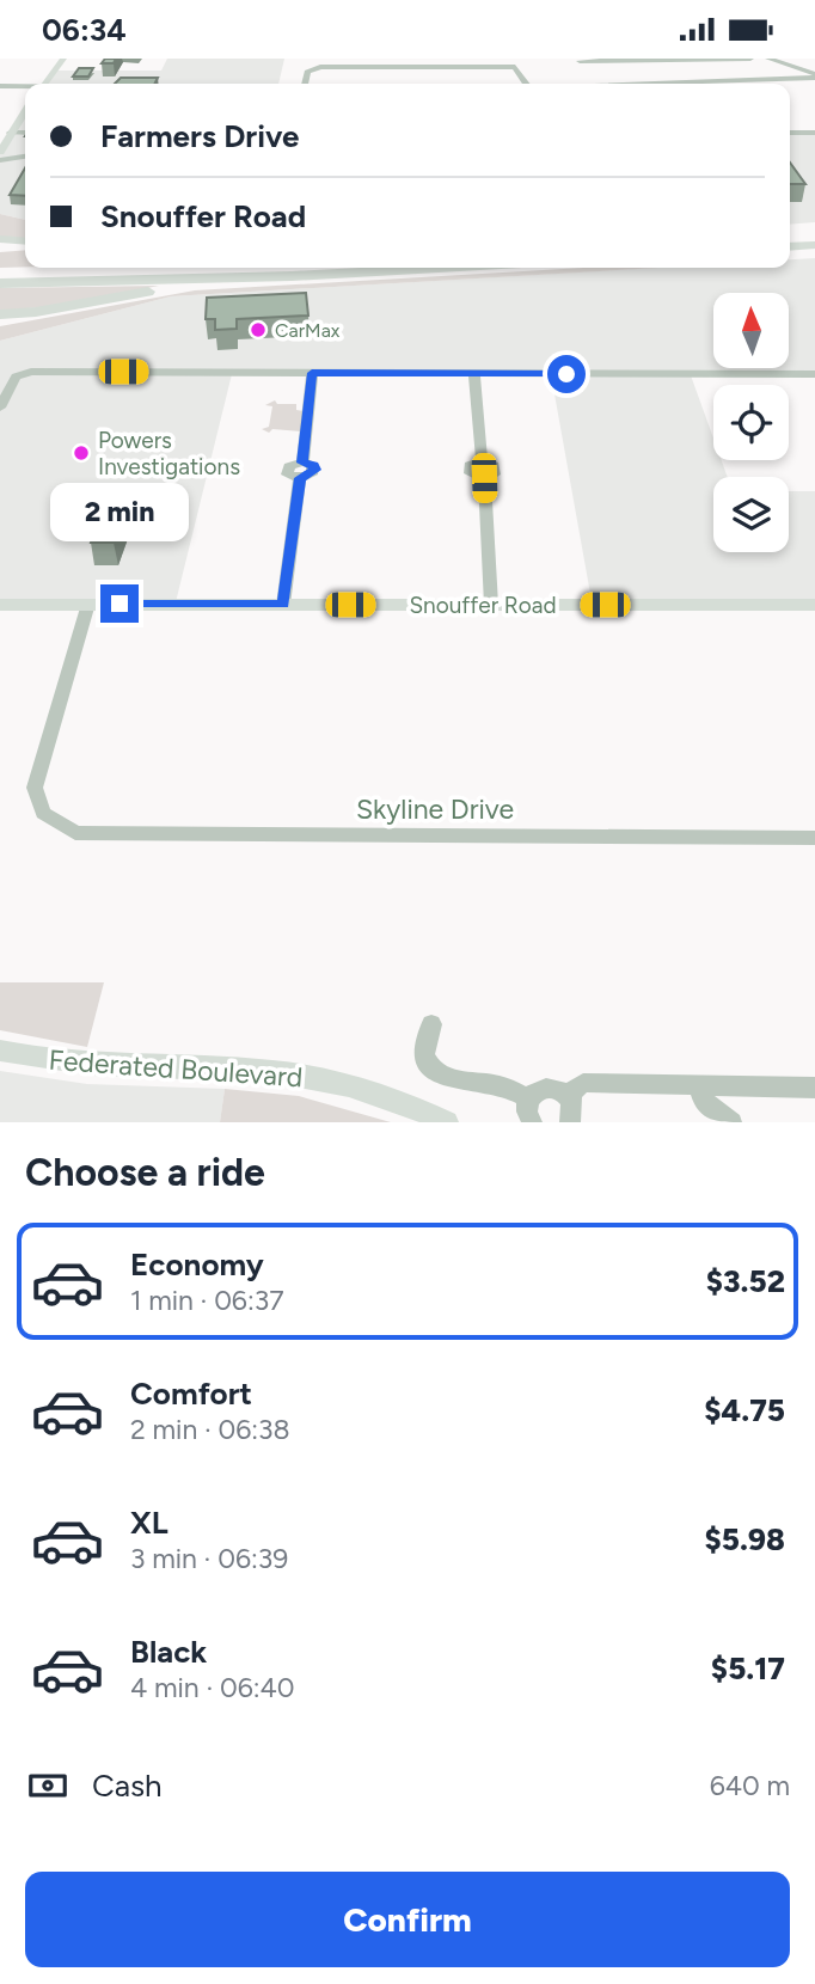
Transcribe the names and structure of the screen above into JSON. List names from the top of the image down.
{
  "streets": {
    "main road": ["Snouffer Road", "Federated Boulevard"],
    "street": ["Skyline Drive"]
  },
  "places": ["CarMax", "Powers Investigations"],
  "north": "top",
  "page": {
    "status": "06:34",
    "banner": ["Farmers Drive", "Snouffer Road"],
    "bubble": "2 min",
    "heading": "Choose a ride",
    "list": [
      {
        "name": "Economy",
        "note": "1 min · 06:37",
        "value": "$3.52"
      },
      {
        "name": "Comfort",
        "note": "2 min · 06:38",
        "value": "$4.75"
      },
      {
        "name": "XL",
        "note": "3 min · 06:39",
        "value": "$5.98"
      },
      {
        "name": "Black",
        "note": "4 min · 06:40",
        "value": "$5.17"
      }
    ],
    "pay": ["Cash", "640 m"],
    "buttons": "Confirm"
  }
}
